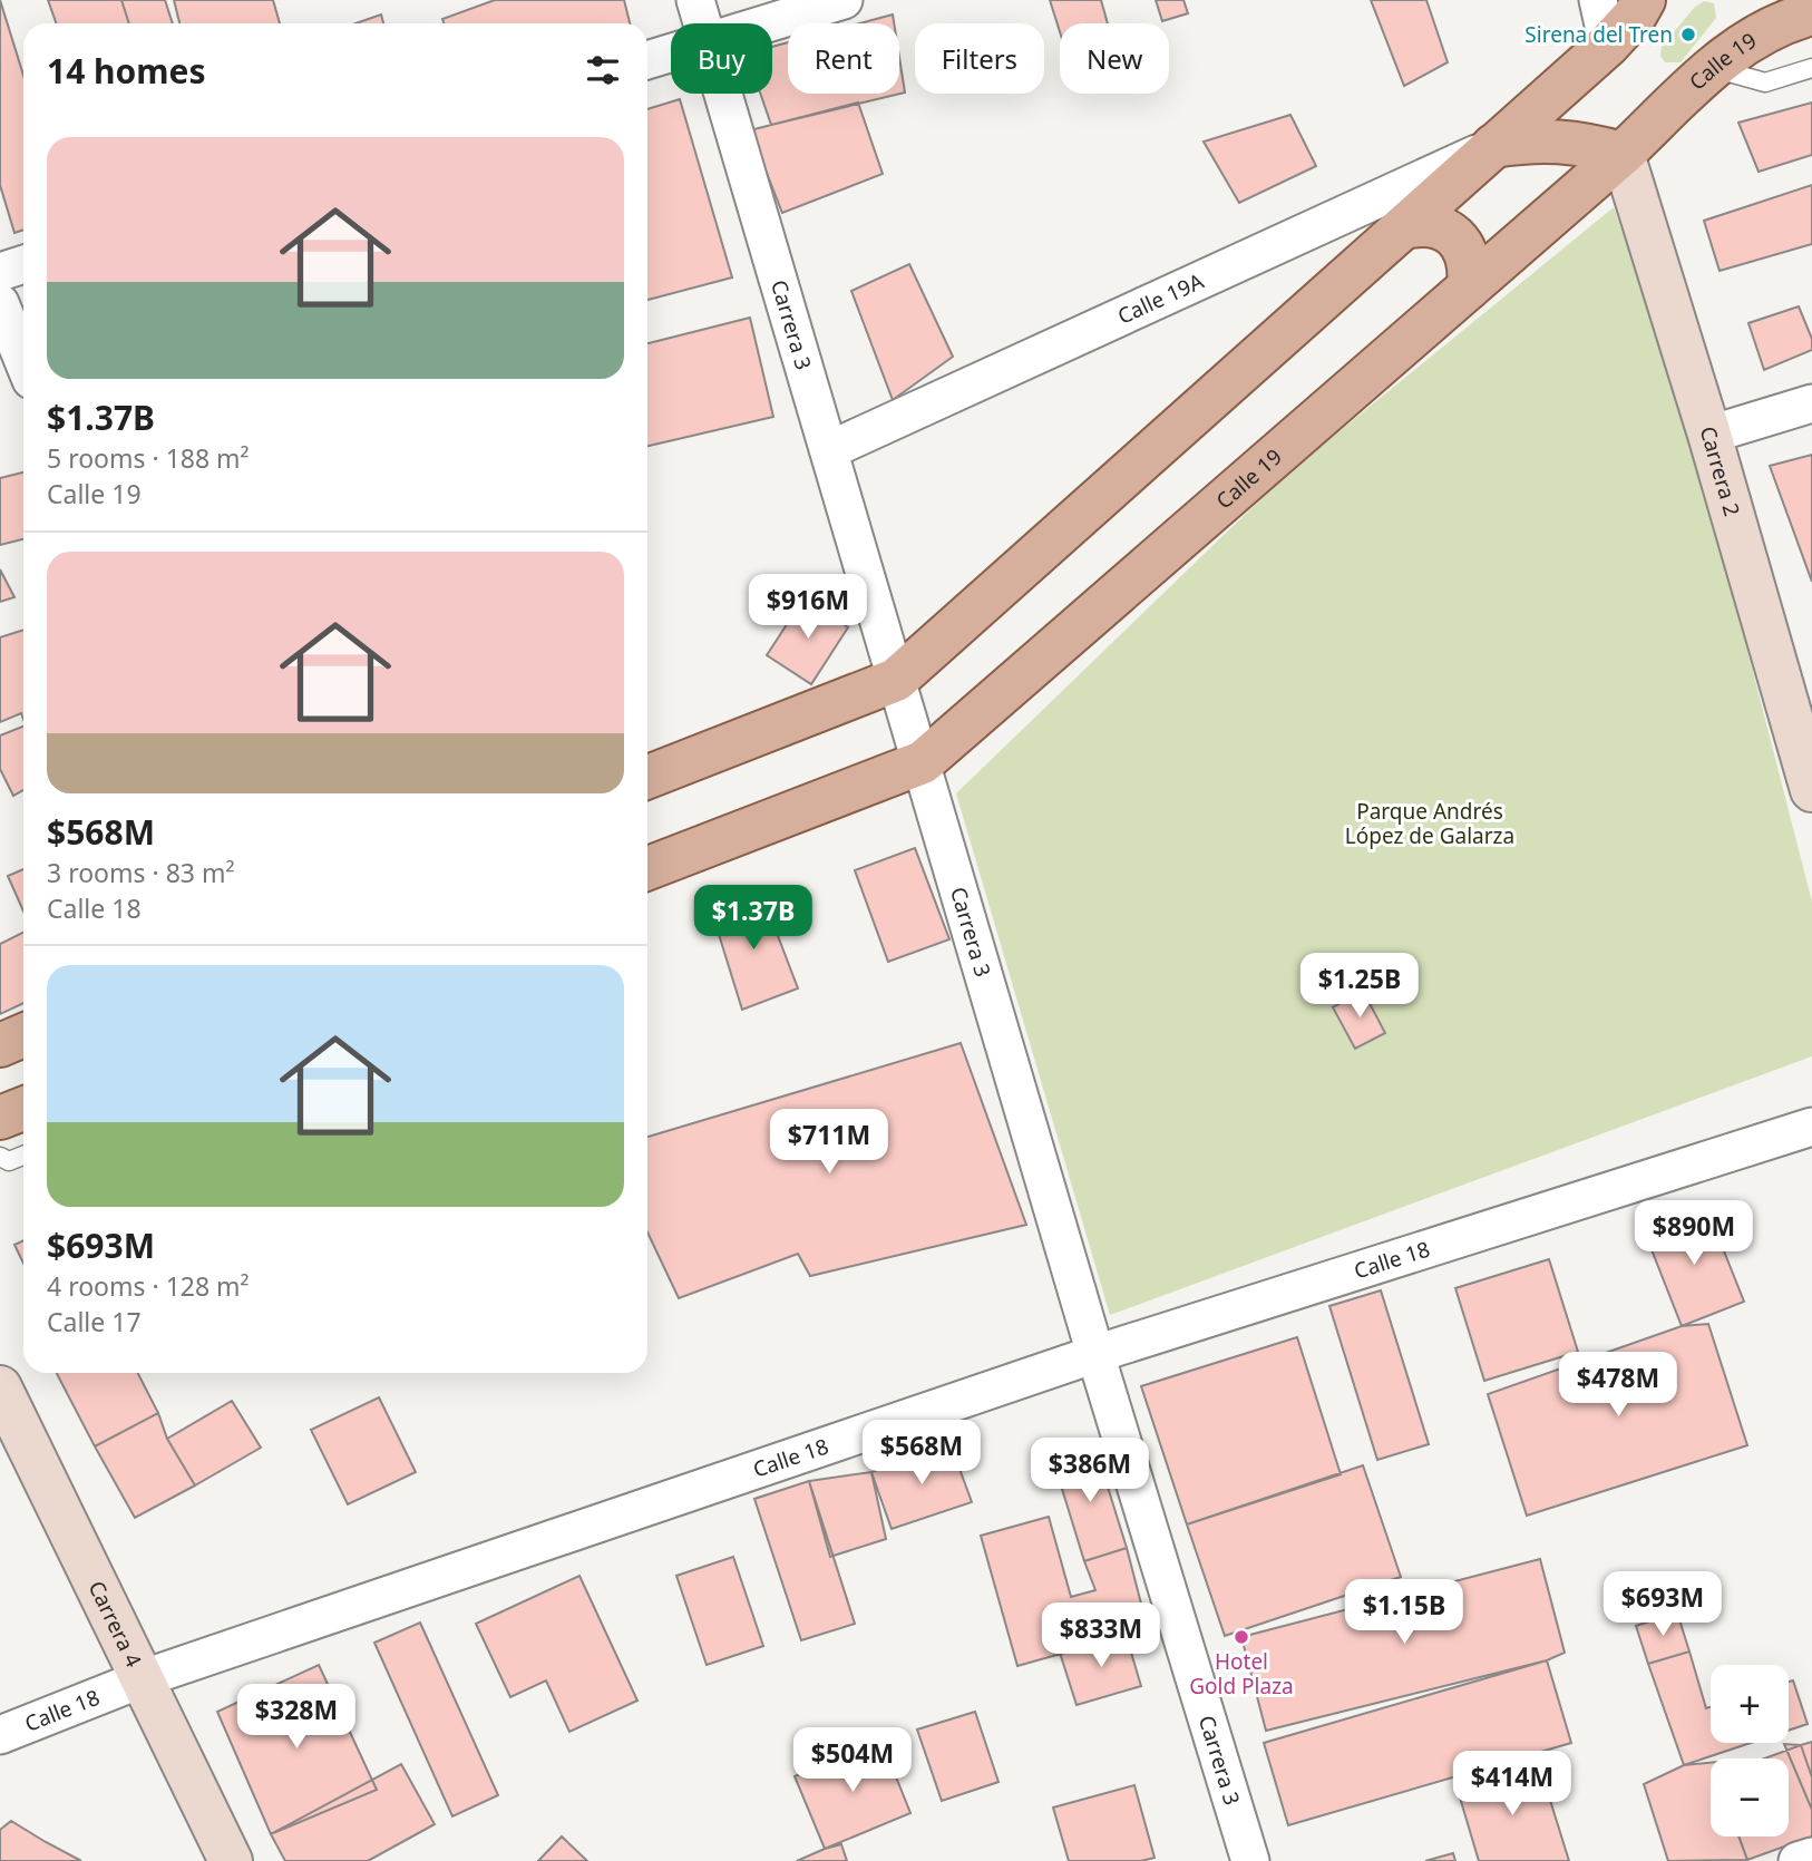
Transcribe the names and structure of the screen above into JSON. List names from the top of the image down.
{
  "streets": {
    "main road": ["Calle 19"],
    "street": [
      "Calle 19A",
      "Carrera 3",
      "Carrera 2",
      "Calle 18",
      "Carrera 4"
    ]
  },
  "crossings": [
    ["Calle 19", "Carrera 3"],
    ["Calle 19", "Carrera 2"],
    ["Calle 19A", "Carrera 3"],
    ["Carrera 3", "Calle 18"],
    ["Calle 18", "Carrera 4"]
  ],
  "parks": ["Parque Andrés López de Galarza"],
  "places": ["Sirena del Tren", "Hotel Gold Plaza"],
  "page": {
    "chip": [
      "Buy",
      "Rent",
      "Filters",
      "New"
    ],
    "heading": "14 homes",
    "list": [
      {
        "name": "$1.37B",
        "note": "5 rooms · 188 m² · Calle 19"
      },
      {
        "name": "$568M",
        "note": "3 rooms · 83 m² · Calle 18"
      },
      {
        "name": "$693M",
        "note": "4 rooms · 128 m² · Calle 17"
      }
    ],
    "price": [
      "$916M",
      "$1.37B",
      "$1.25B",
      "$711M",
      "$890M",
      "$478M",
      "$568M",
      "$386M",
      "$693M",
      "$1.15B",
      "$833M",
      "$328M",
      "$504M",
      "$414M"
    ],
    "map_buttons": ["+", "−"]
  }
}
